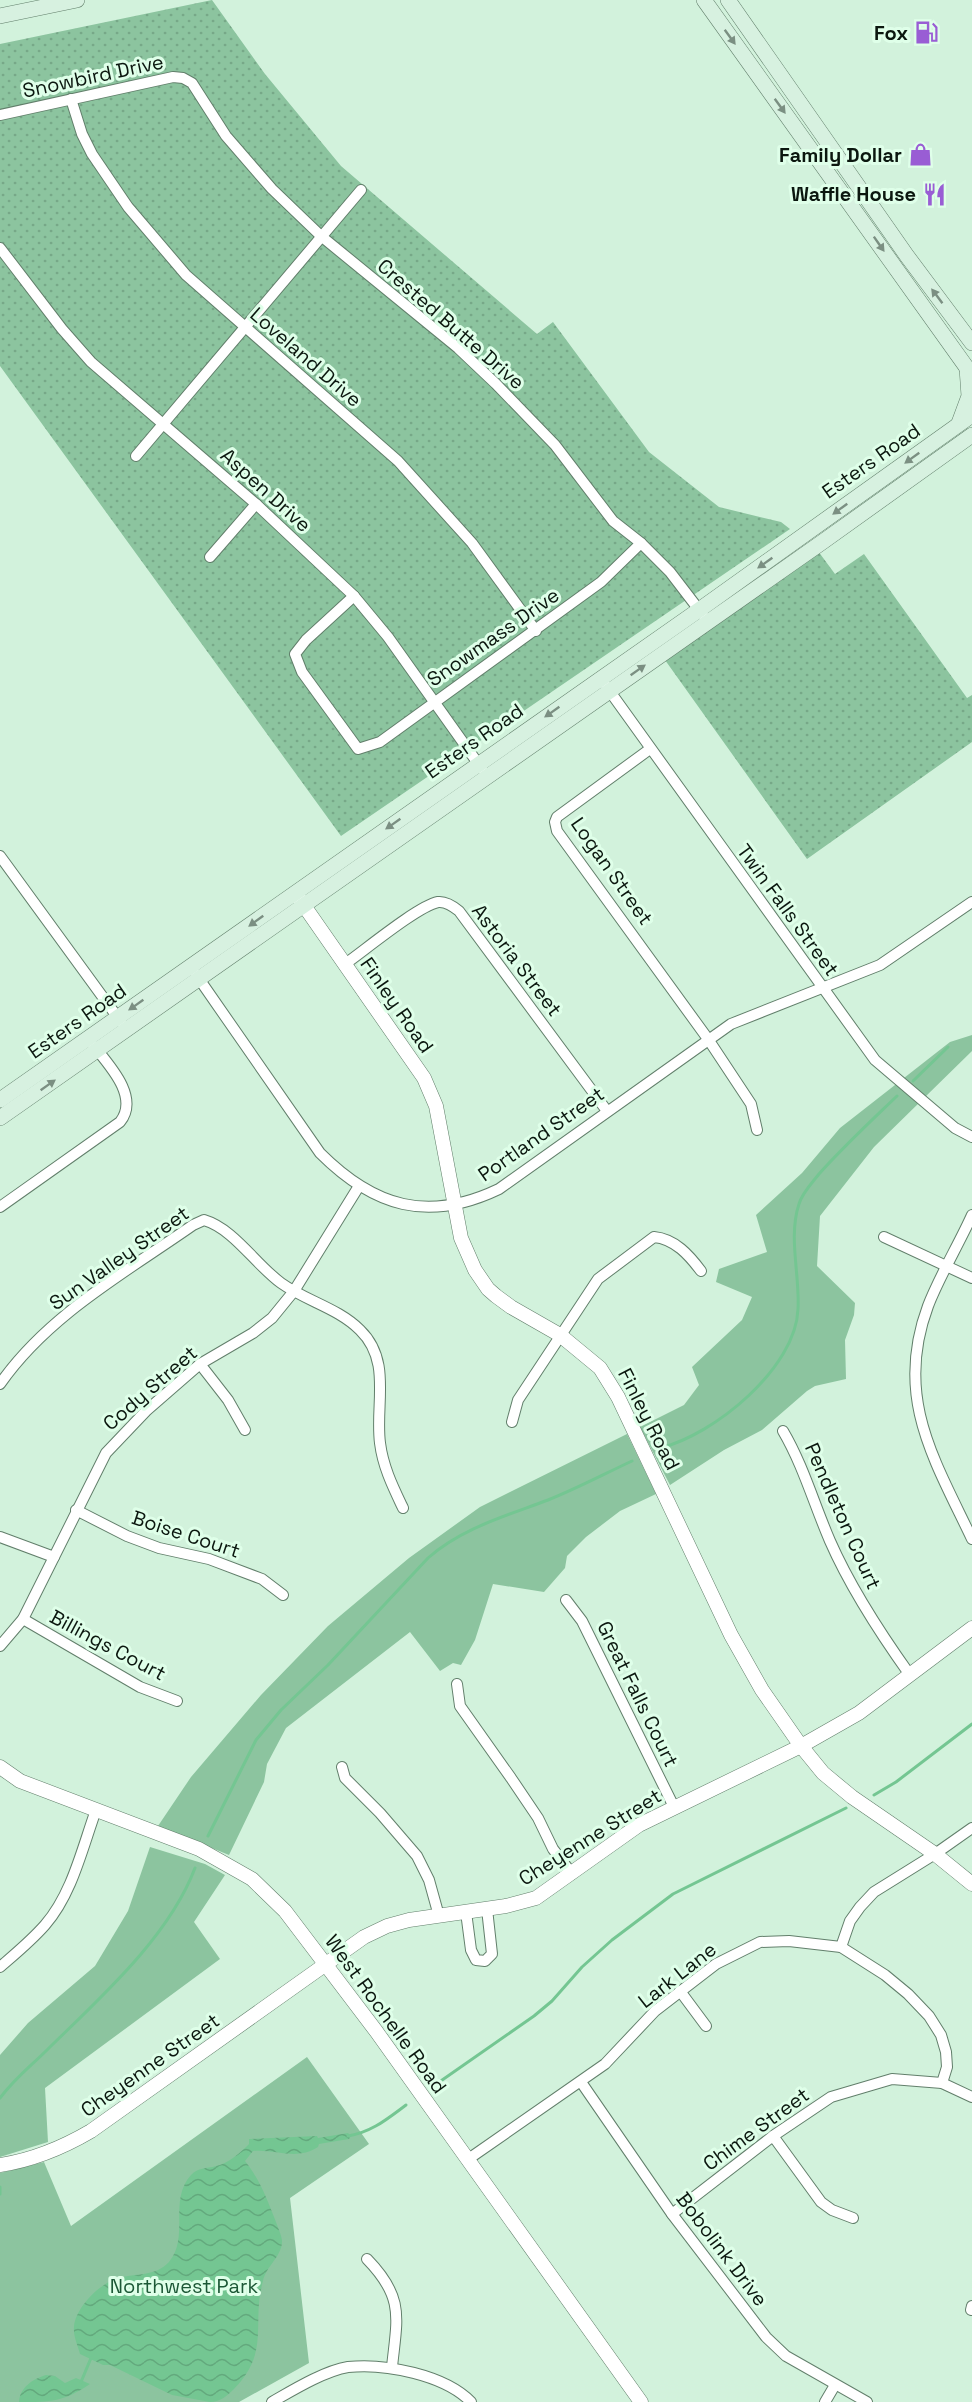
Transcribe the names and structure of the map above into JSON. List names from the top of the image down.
{
  "streets": {
    "main road": ["Esters Road"],
    "street": [
      "Snowbird Drive",
      "Crested Butte Drive",
      "Loveland Drive",
      "Aspen Drive",
      "Snowmass Drive",
      "Logan Street",
      "Twin Falls Street",
      "Astoria Street",
      "Finley Road",
      "Portland Street",
      "Sun Valley Street",
      "Cody Street",
      "Pendleton Court",
      "Boise Court",
      "Billings Court",
      "Great Falls Court",
      "Cheyenne Street",
      "Lark Lane",
      "West Rochelle Road",
      "Chime Street",
      "Bobolink Drive"
    ]
  },
  "crossings": [
    ["Snowbird Drive", "Crested Butte Drive"],
    ["Snowbird Drive", "Loveland Drive"],
    ["Crested Butte Drive", "Esters Road"],
    ["Crested Butte Drive", "Snowmass Drive"],
    ["Loveland Drive", "Snowmass Drive"],
    ["Esters Road", "Aspen Drive"],
    ["Esters Road", "Twin Falls Street"],
    ["Esters Road", "Finley Road"],
    ["Esters Road", "Portland Street"],
    ["Aspen Drive", "Snowmass Drive"],
    ["Logan Street", "Twin Falls Street"],
    ["Logan Street", "Portland Street"],
    ["Twin Falls Street", "Portland Street"],
    ["Astoria Street", "Finley Road"],
    ["Astoria Street", "Portland Street"],
    ["Finley Road", "Portland Street"],
    ["Finley Road", "Cheyenne Street"],
    ["Portland Street", "Cody Street"],
    ["Sun Valley Street", "Cody Street"],
    ["Cody Street", "Boise Court"],
    ["Cody Street", "Billings Court"],
    ["Pendleton Court", "Cheyenne Street"],
    ["Great Falls Court", "Cheyenne Street"],
    ["Cheyenne Street", "West Rochelle Road"],
    ["Lark Lane", "West Rochelle Road"],
    ["Lark Lane", "Chime Street"],
    ["Lark Lane", "Bobolink Drive"],
    ["Chime Street", "Bobolink Drive"]
  ],
  "parks": ["Northwest Park"],
  "places": {
    "fuel station": ["Fox"],
    "shop": ["Family Dollar"],
    "restaurant": ["Waffle House"]
  }
}
